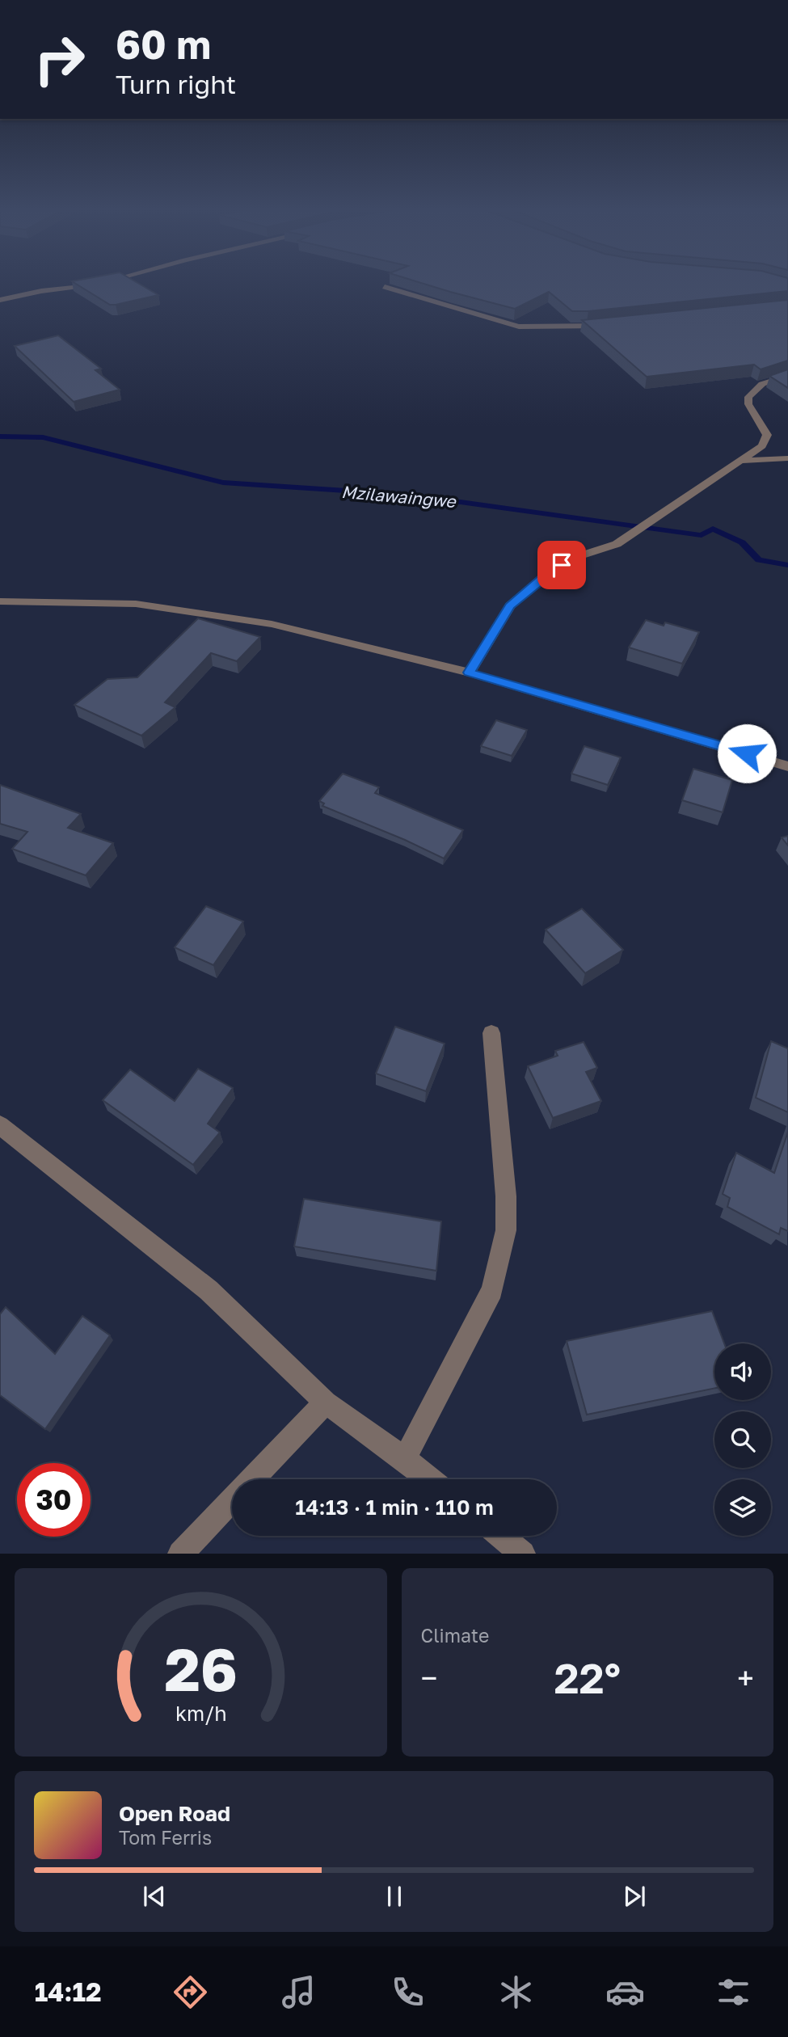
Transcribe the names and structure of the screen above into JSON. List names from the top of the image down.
{
  "water": ["Mzilawaingwe"],
  "page": {
    "turn": ["60 m", "Turn right"],
    "limit": "30",
    "trip": "14:13 · 1 min · 110 m",
    "tile": "Climate",
    "heat": ["−", "22°", "+"],
    "song": ["Open Road", "Tom Ferris"],
    "tabs": "14:12",
    "gauge": ["26", "km/h"]
  }
}
